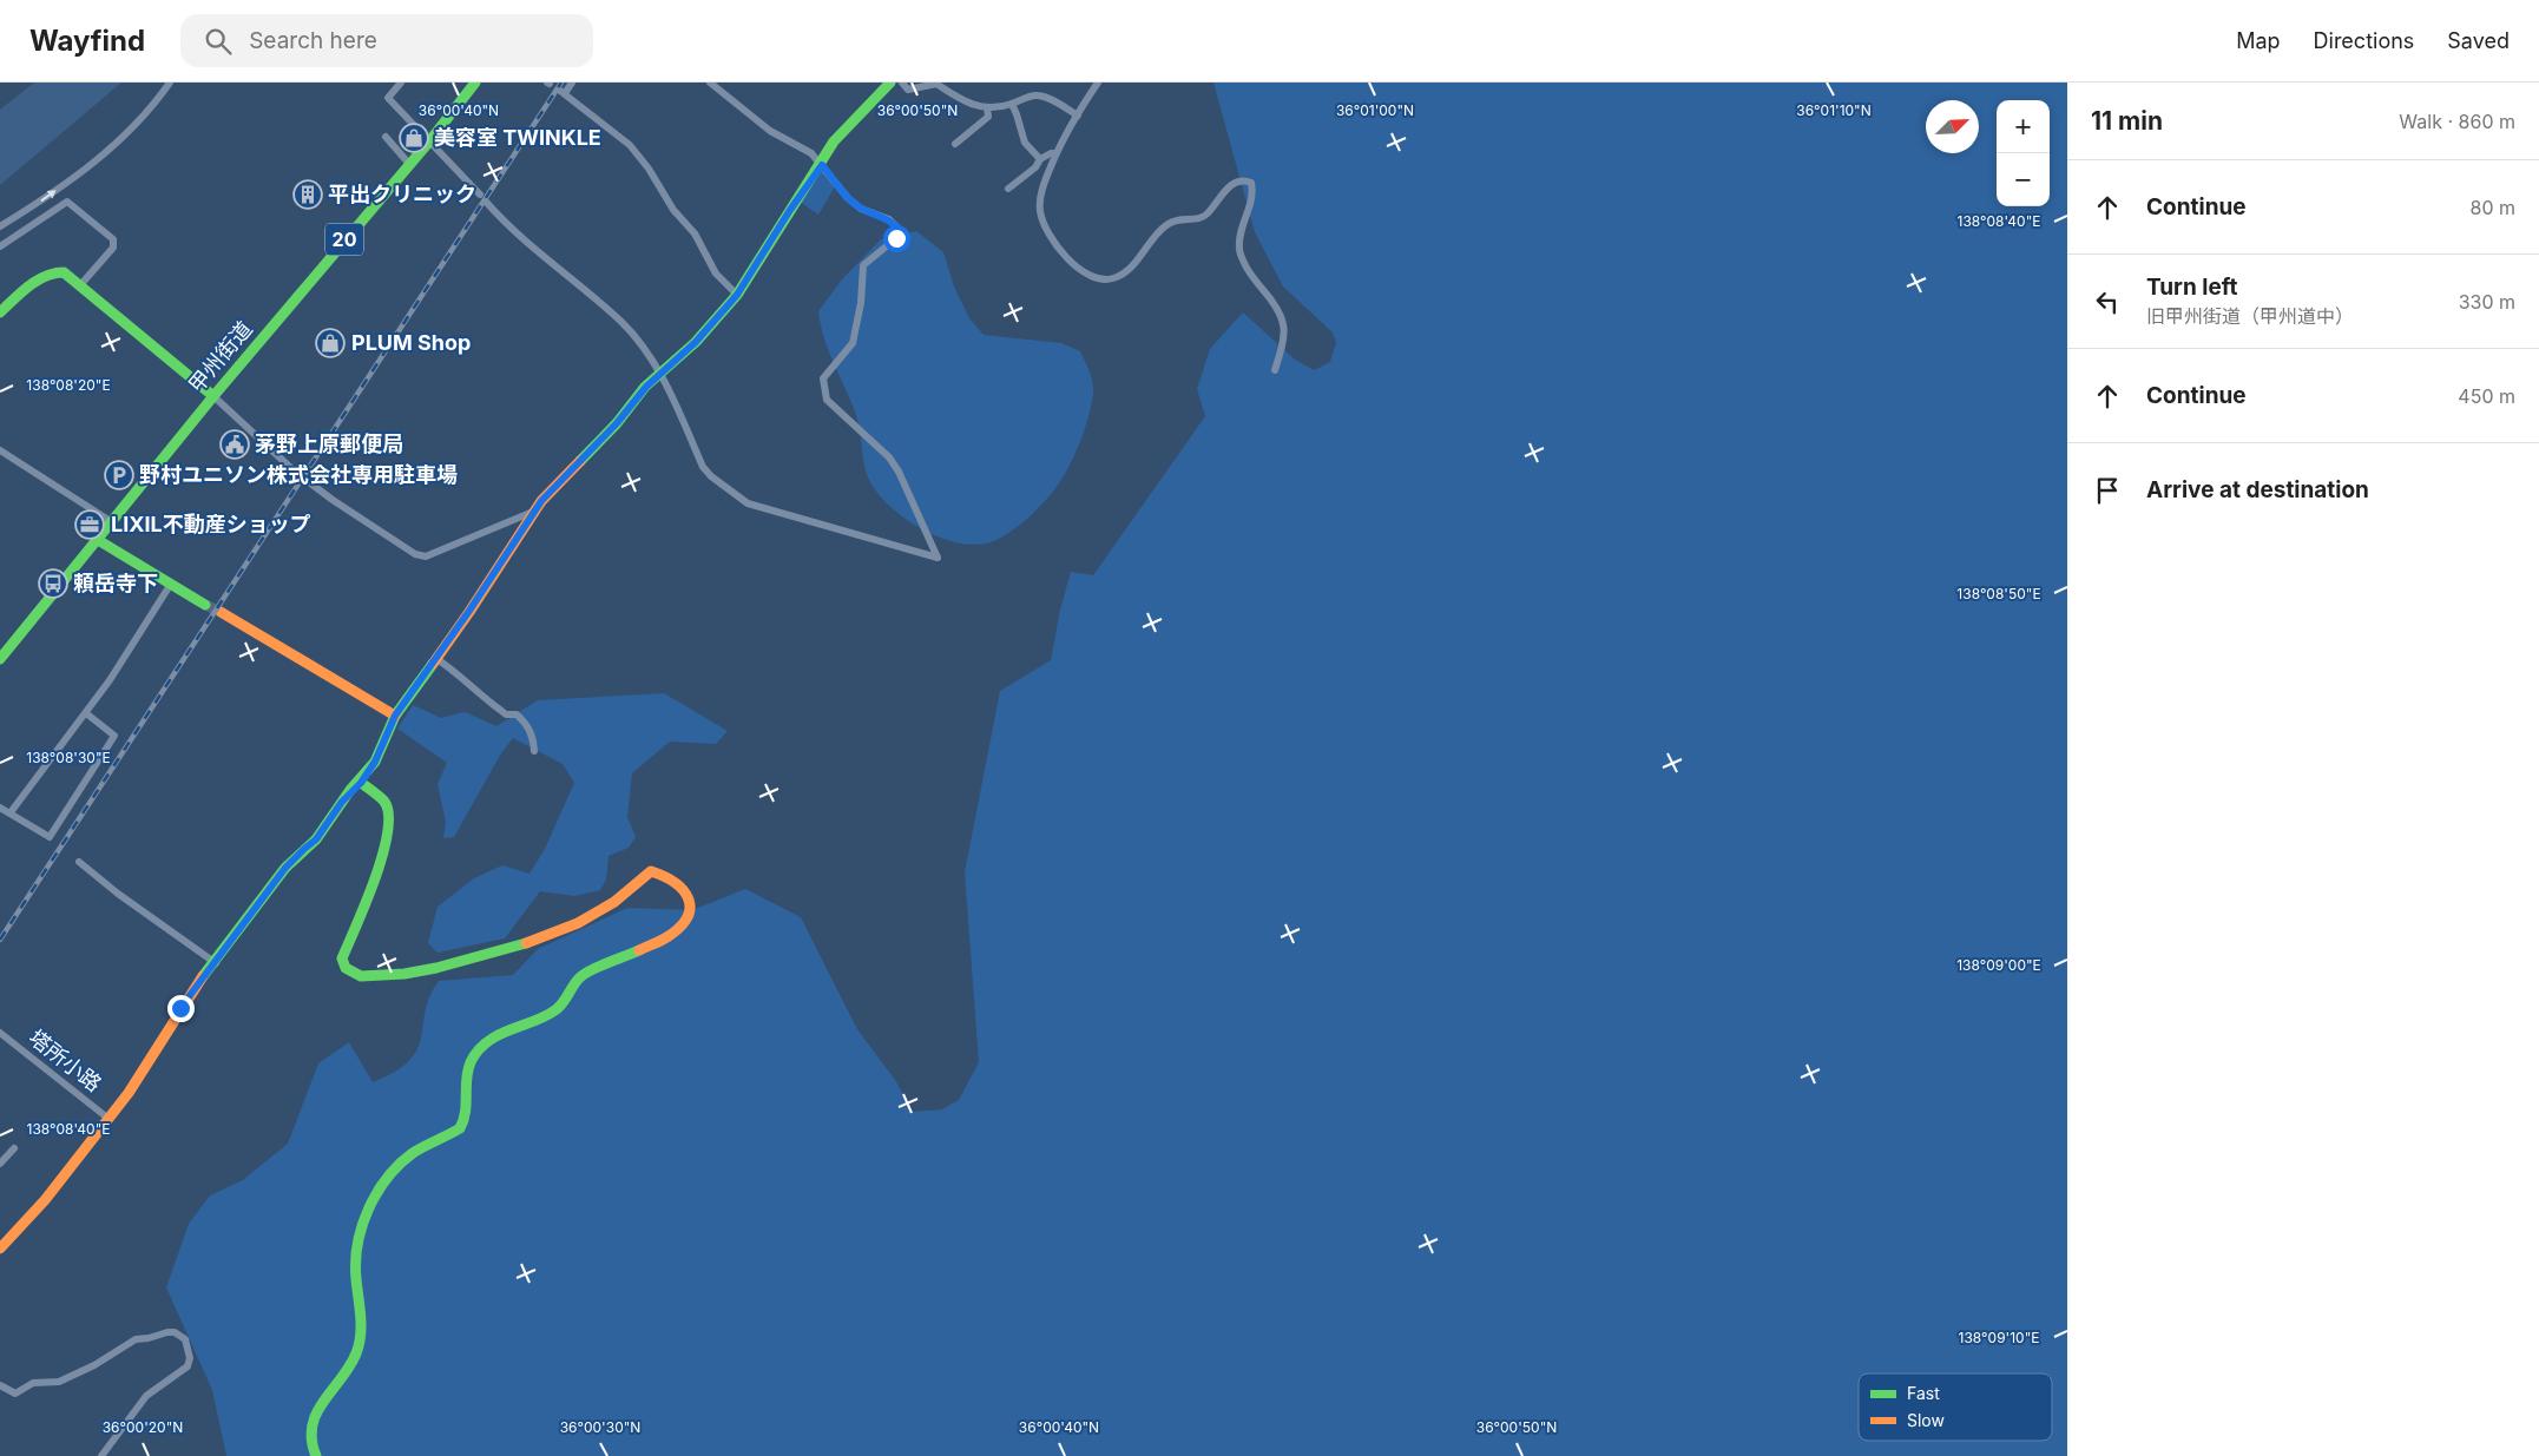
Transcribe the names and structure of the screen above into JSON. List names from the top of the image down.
{
  "streets": {
    "main road": ["20", "甲州街道"],
    "street": ["塔所小路"]
  },
  "places": {
    "shop": ["美容室 TWINKLE", "PLUM Shop"],
    "building": ["平出クリニック"],
    "public building": ["茅野上原郵便局"],
    "parking": ["野村ユニソン株式会社専用駐車場"],
    "office": ["LIXIL不動産ショップ"],
    "bus stop": ["頼岳寺下"]
  },
  "legend": ["Fast", "Slow"],
  "north": "top right",
  "page": {
    "header": "Wayfind",
    "search": "Search here",
    "nav": ["Map", "Directions", "Saved"],
    "heading": ["11 min", "Walk · 860 m"],
    "map_buttons": ["+", "−"],
    "list": [
      ["Continue", "80 m"],
      ["Turn left", "旧甲州街道（甲州道中）", "330 m"],
      ["Continue", "450 m"],
      "Arrive at destination"
    ]
  },
  "coordinates": [
    "36°00'50\"N",
    "36°01'00\"N",
    "36°00'40\"N",
    "36°01'10\"N",
    "138°08'40\"E",
    "138°08'20\"E",
    "138°08'50\"E",
    "138°08'30\"E",
    "138°09'00\"E",
    "138°09'10\"E",
    "36°00'20\"N",
    "36°00'30\"N"
  ]
}
